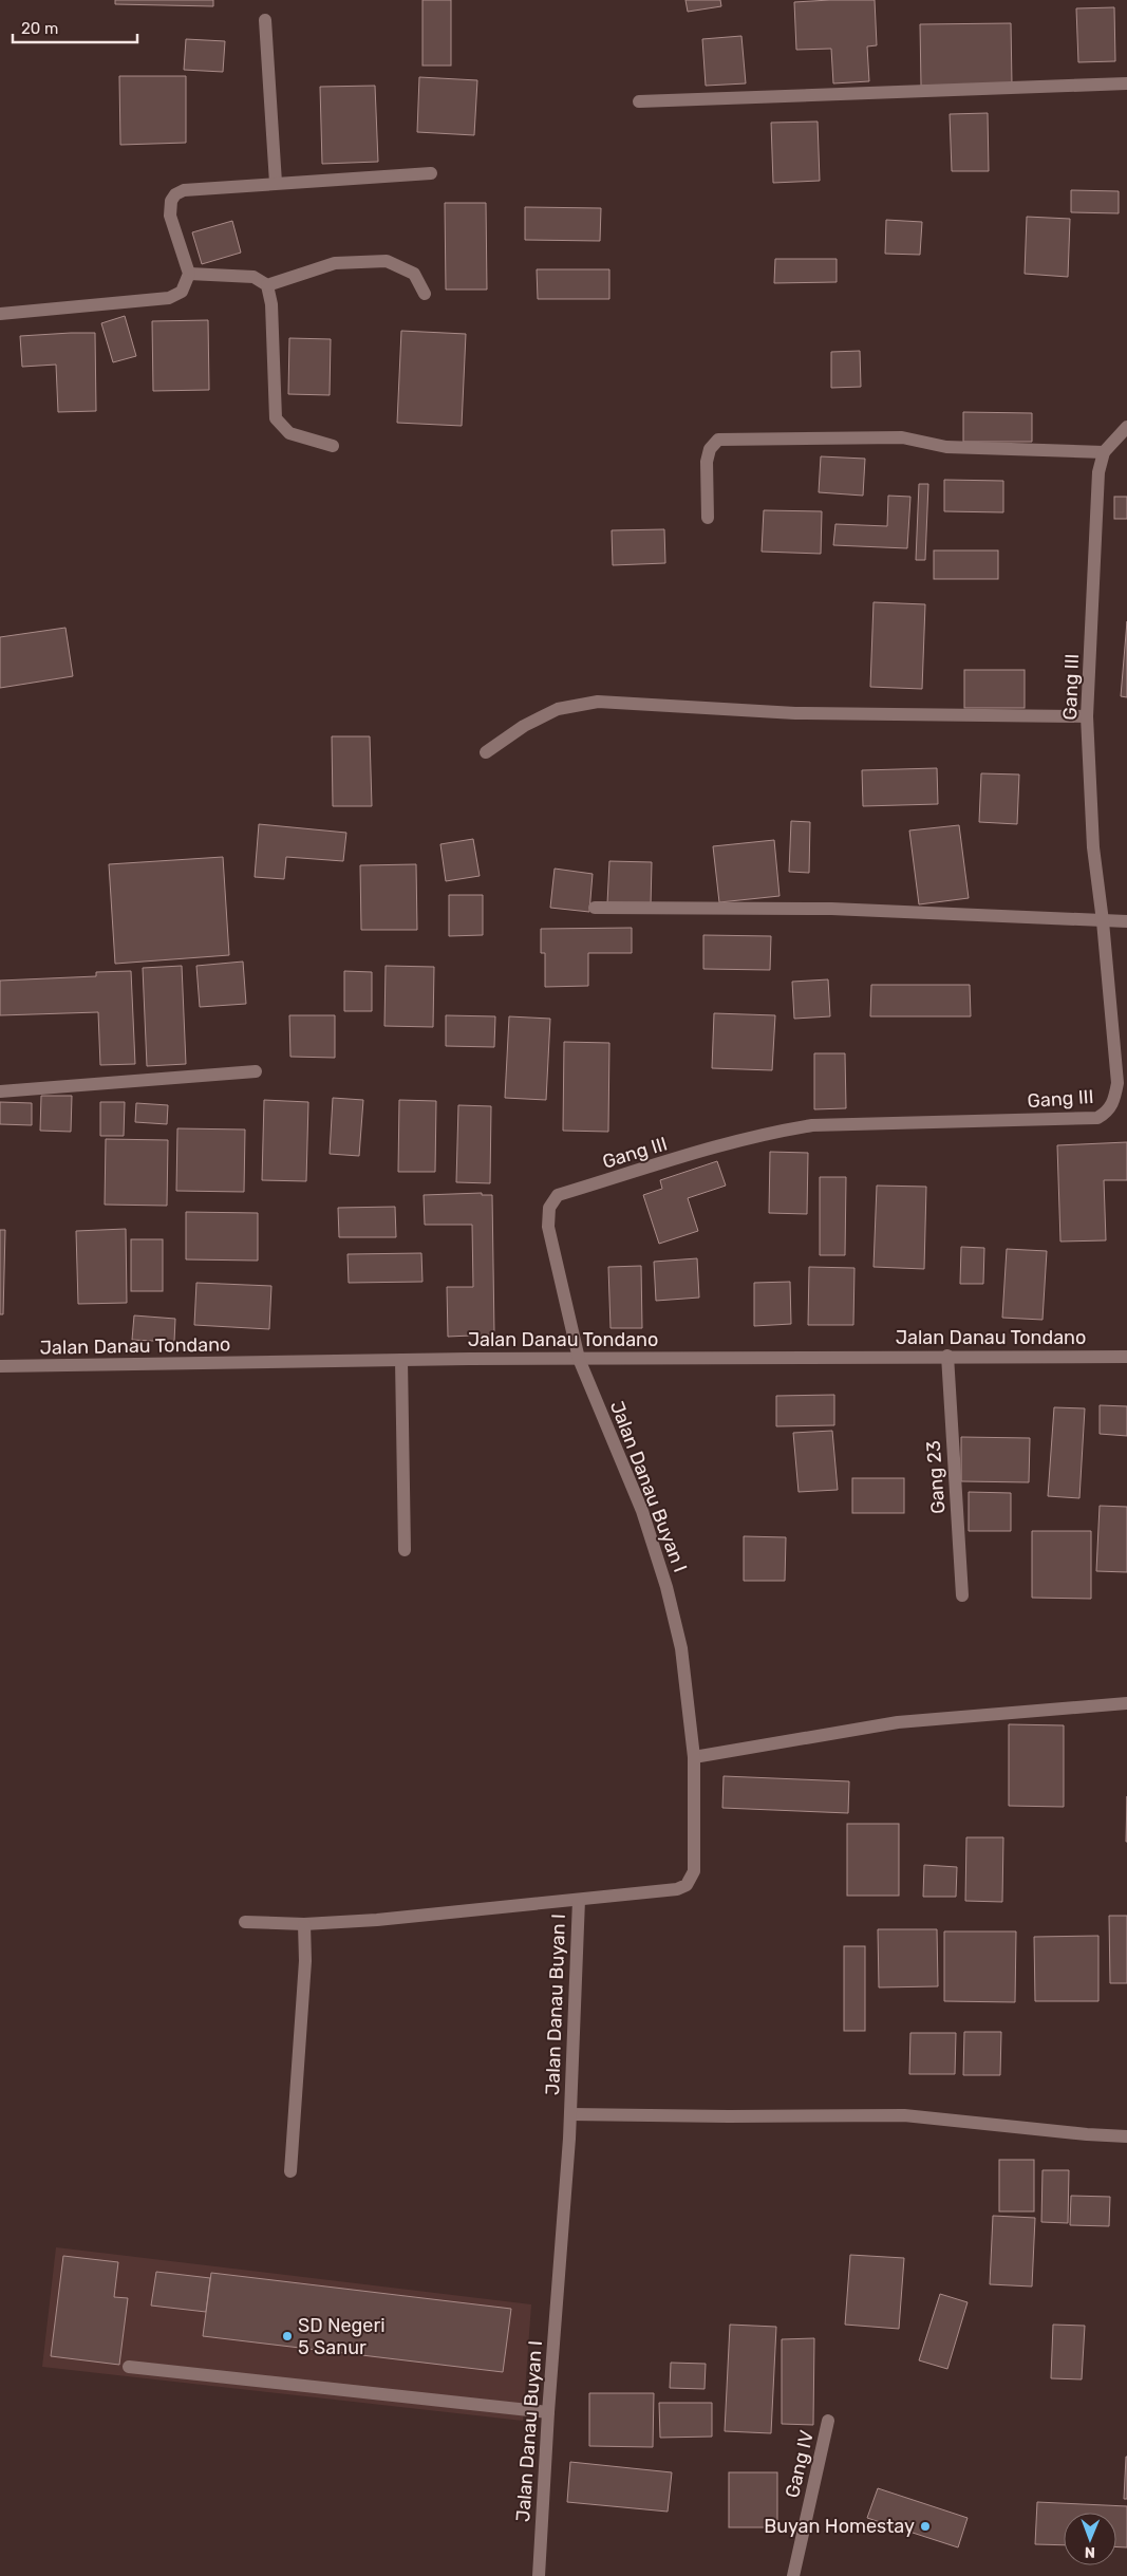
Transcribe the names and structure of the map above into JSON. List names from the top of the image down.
{
  "streets": {
    "street": [
      "Gang III",
      "Jalan Danau Tondano",
      "Gang 23",
      "Jalan Danau Buyan I",
      "Gang IV"
    ]
  },
  "crossings": [
    ["Gang III", "Jalan Danau Tondano"],
    ["Gang III", "Jalan Danau Buyan I"],
    ["Jalan Danau Tondano", "Gang 23"],
    ["Jalan Danau Tondano", "Jalan Danau Buyan I"]
  ],
  "places": ["SD Negeri 5 Sanur", "Buyan Homestay"],
  "scale_bar": "20 m",
  "north": "bottom"
}
